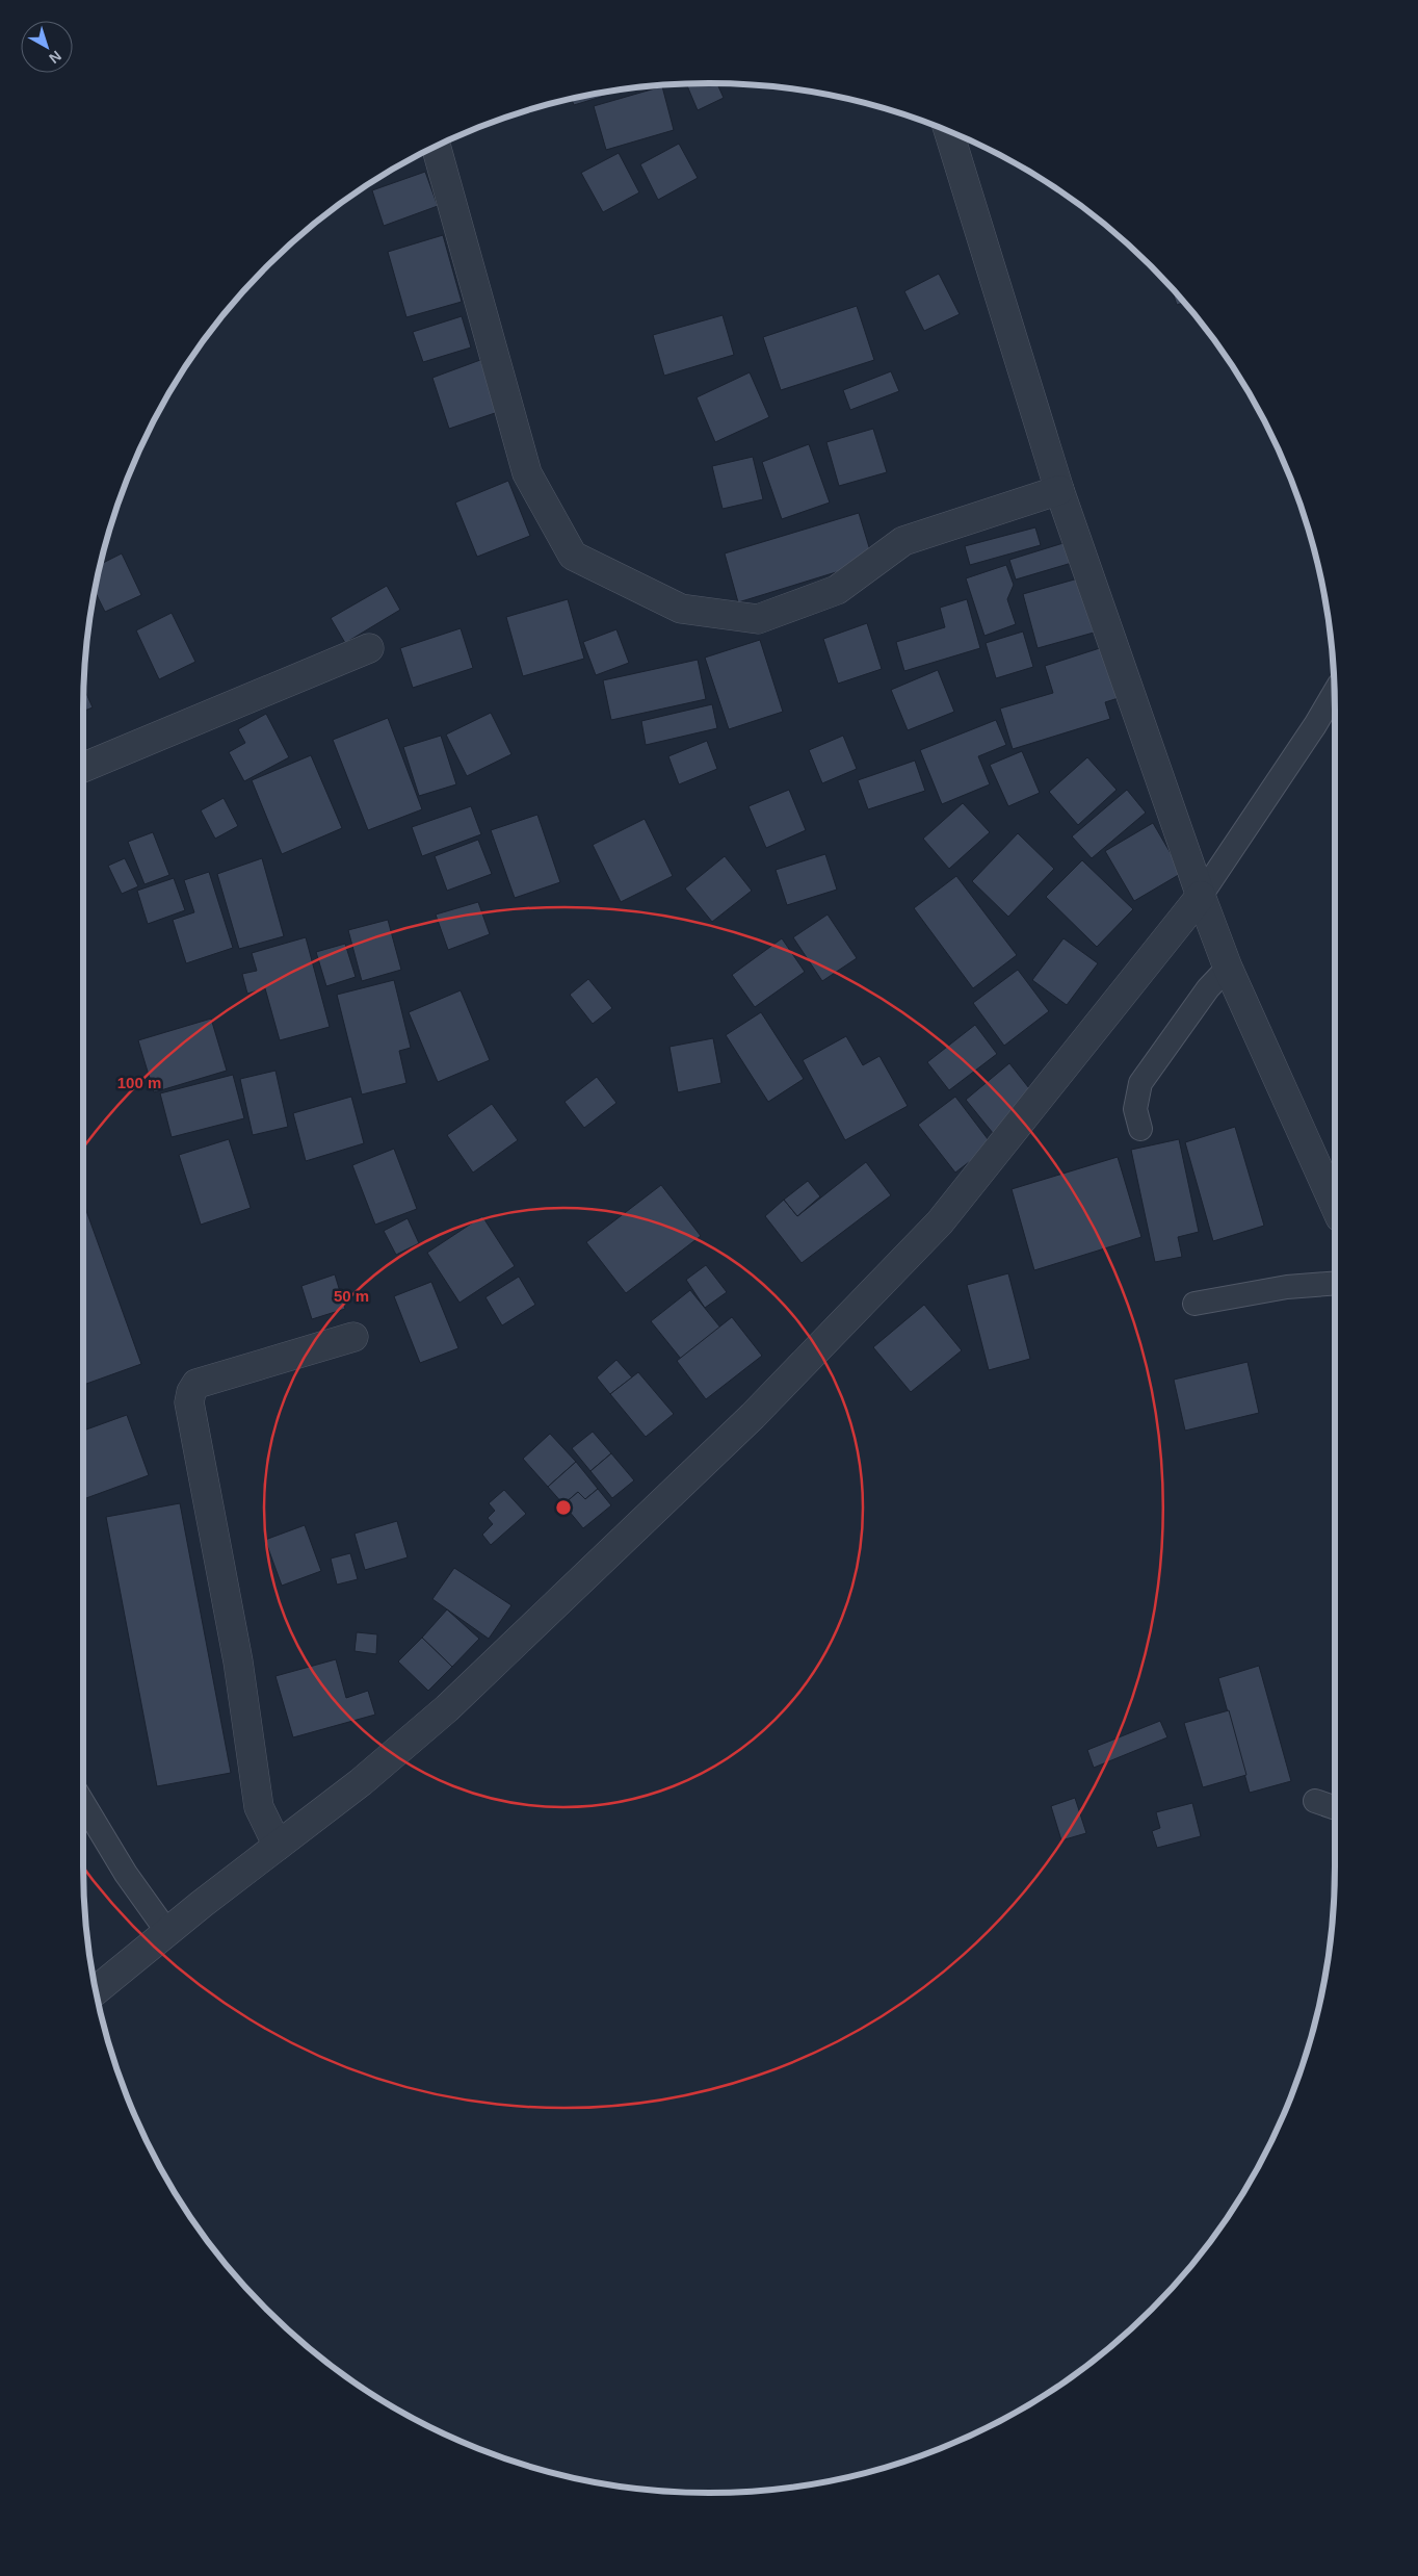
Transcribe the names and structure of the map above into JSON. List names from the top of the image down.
{
  "north": "bottom right",
  "rings": ["100 m", "50 m"]
}
